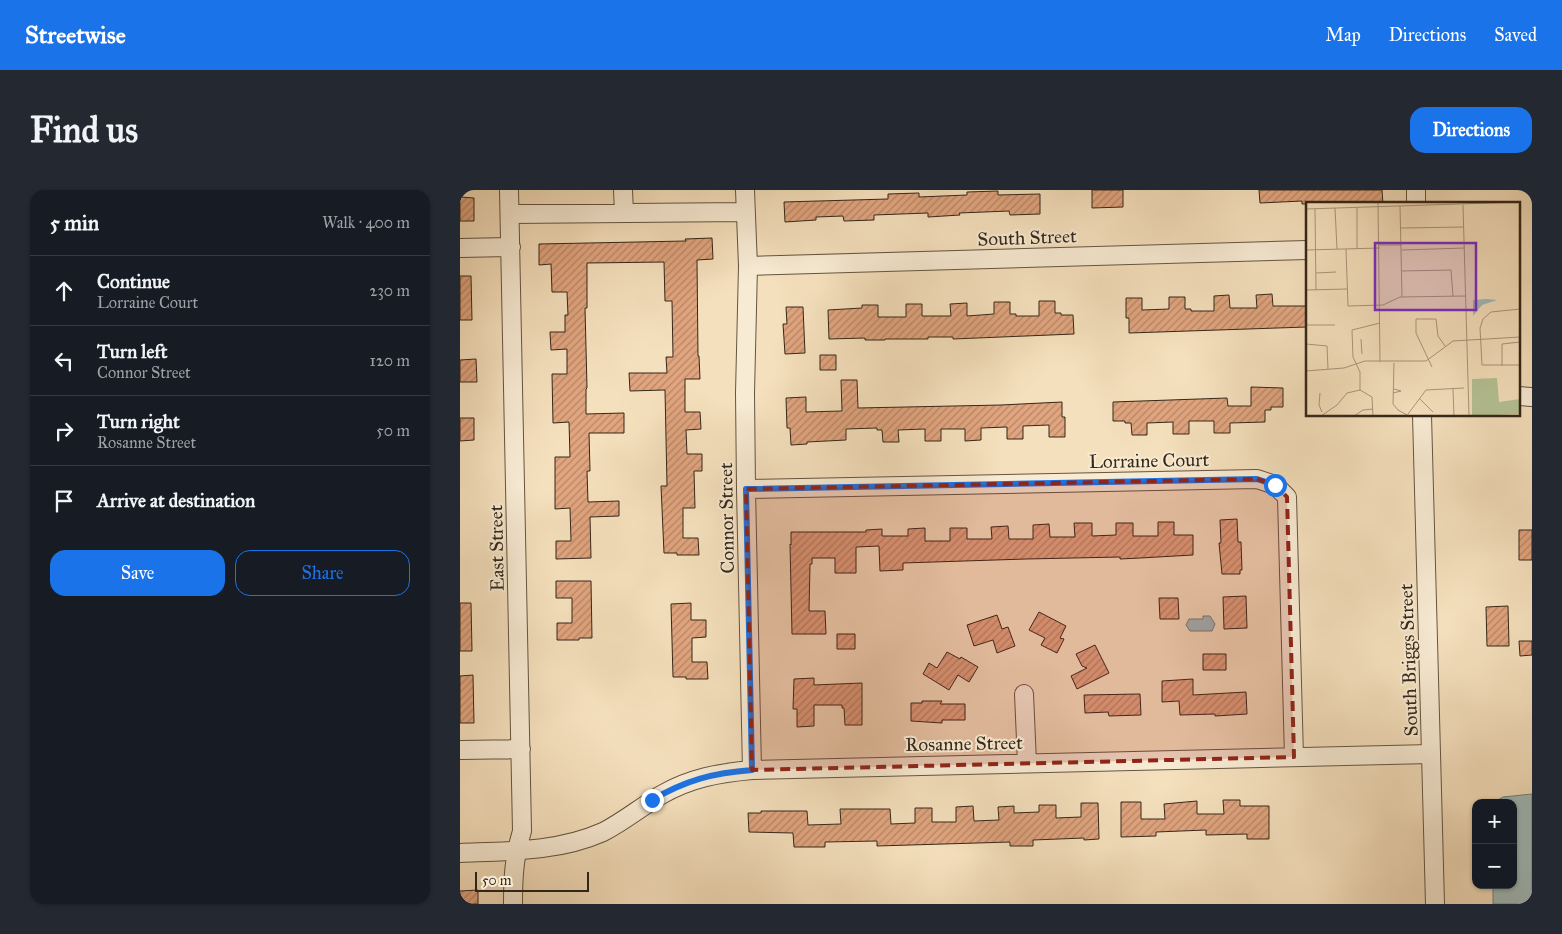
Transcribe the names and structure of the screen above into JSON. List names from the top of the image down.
{
  "streets": {
    "street": [
      "South Street",
      "Lorraine Court",
      "Connor Street",
      "East Street",
      "South Briggs Street",
      "Rosanne Street"
    ]
  },
  "crossings": [
    ["South Street", "Connor Street"],
    ["Lorraine Court", "Connor Street"],
    ["Lorraine Court", "Rosanne Street"],
    ["Connor Street", "Rosanne Street"],
    ["East Street", "Rosanne Street"],
    ["South Briggs Street", "Rosanne Street"]
  ],
  "scale_bar": "50 m",
  "page": {
    "header": "Streetwise",
    "nav": ["Map", "Directions", "Saved"],
    "buttons": [
      "Directions",
      ["Save", "Share"]
    ],
    "title": "Find us",
    "heading": ["5 min", "Walk · 400 m"],
    "list": [
      ["Continue", "Lorraine Court", "230 m"],
      ["Turn left", "Connor Street", "120 m"],
      ["Turn right", "Rosanne Street", "50 m"],
      "Arrive at destination"
    ],
    "map_buttons": ["+", "−"],
    "scale": "50 m"
  }
}
